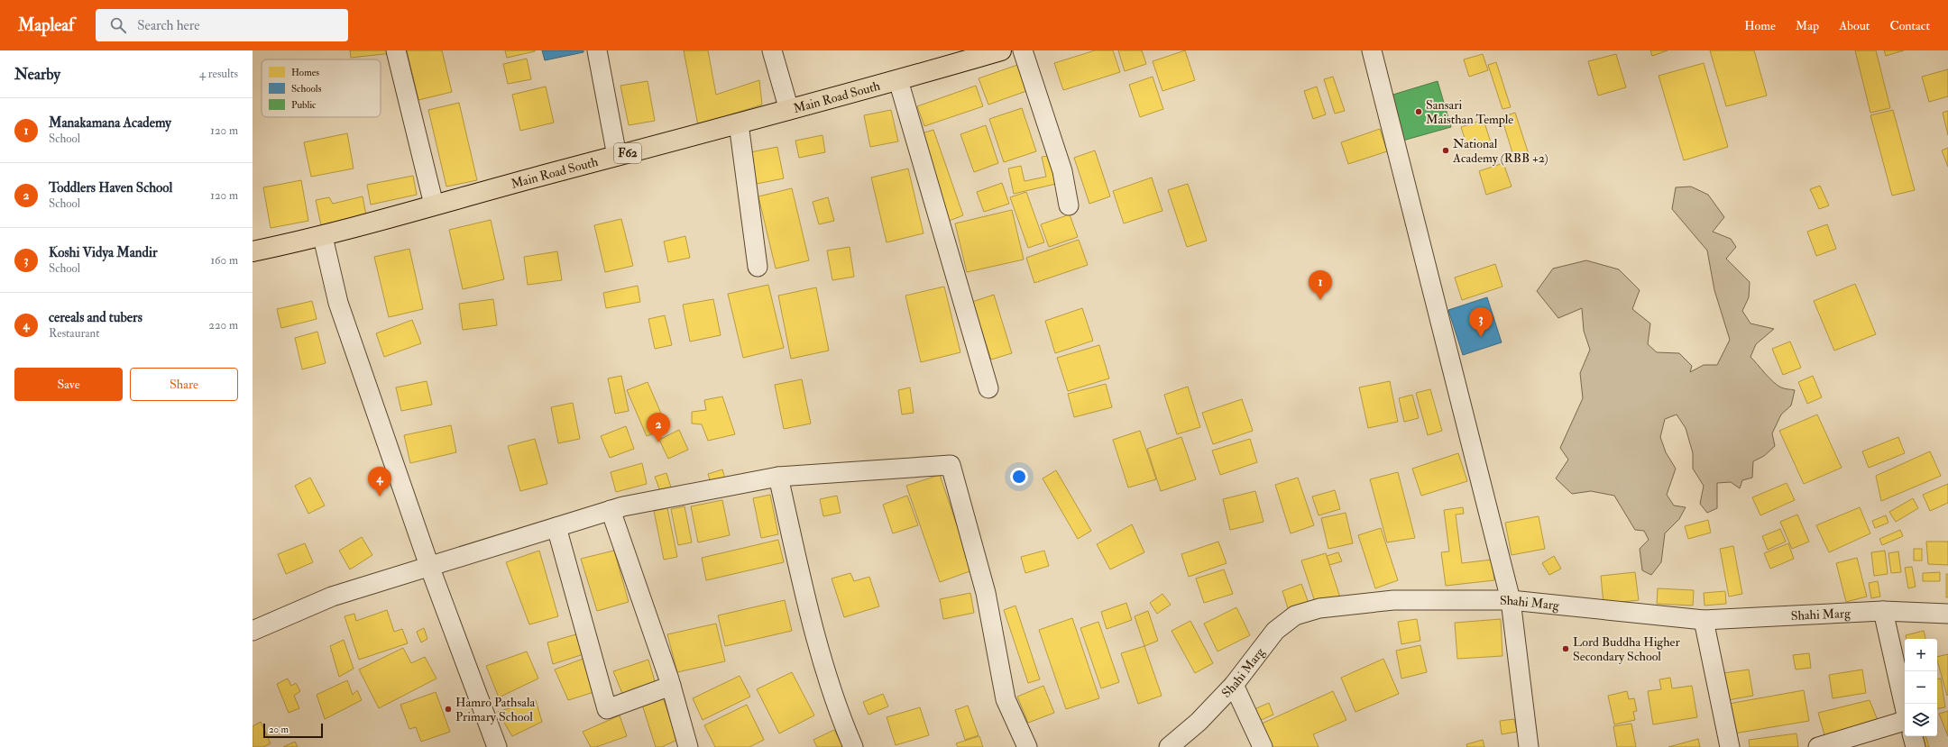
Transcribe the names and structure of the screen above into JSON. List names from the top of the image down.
{
  "streets": {
    "main road": ["Main Road South", "F62"],
    "street": ["Shahi Marg"]
  },
  "places": [
    "Sansari Maisthan Temple",
    "National Academy (RBB +2)",
    "Lord Buddha Higher Secondary School",
    "Hamro Pathsala Primary School"
  ],
  "legend": ["Homes", "Schools", "Public"],
  "scale_bar": "20 m",
  "page": {
    "header": "Mapleaf",
    "search": "Search here",
    "nav": [
      "Home",
      "Map",
      "About",
      "Contact"
    ],
    "heading": ["Nearby", "4 results"],
    "list": [
      {
        "mark": "1",
        "name": "Manakamana Academy",
        "note": "School",
        "value": "120 m"
      },
      {
        "mark": "2",
        "name": "Toddlers Haven School",
        "note": "School",
        "value": "120 m"
      },
      {
        "mark": "3",
        "name": "Koshi Vidya Mandir",
        "note": "School",
        "value": "160 m"
      },
      {
        "mark": "4",
        "name": "cereals and tubers",
        "note": "Restaurant",
        "value": "220 m"
      }
    ],
    "pins": [
      "1",
      "3",
      "2",
      "4"
    ],
    "buttons": ["Save", "Share"],
    "map_buttons": ["+", "−"],
    "scale": "20 m"
  }
}
